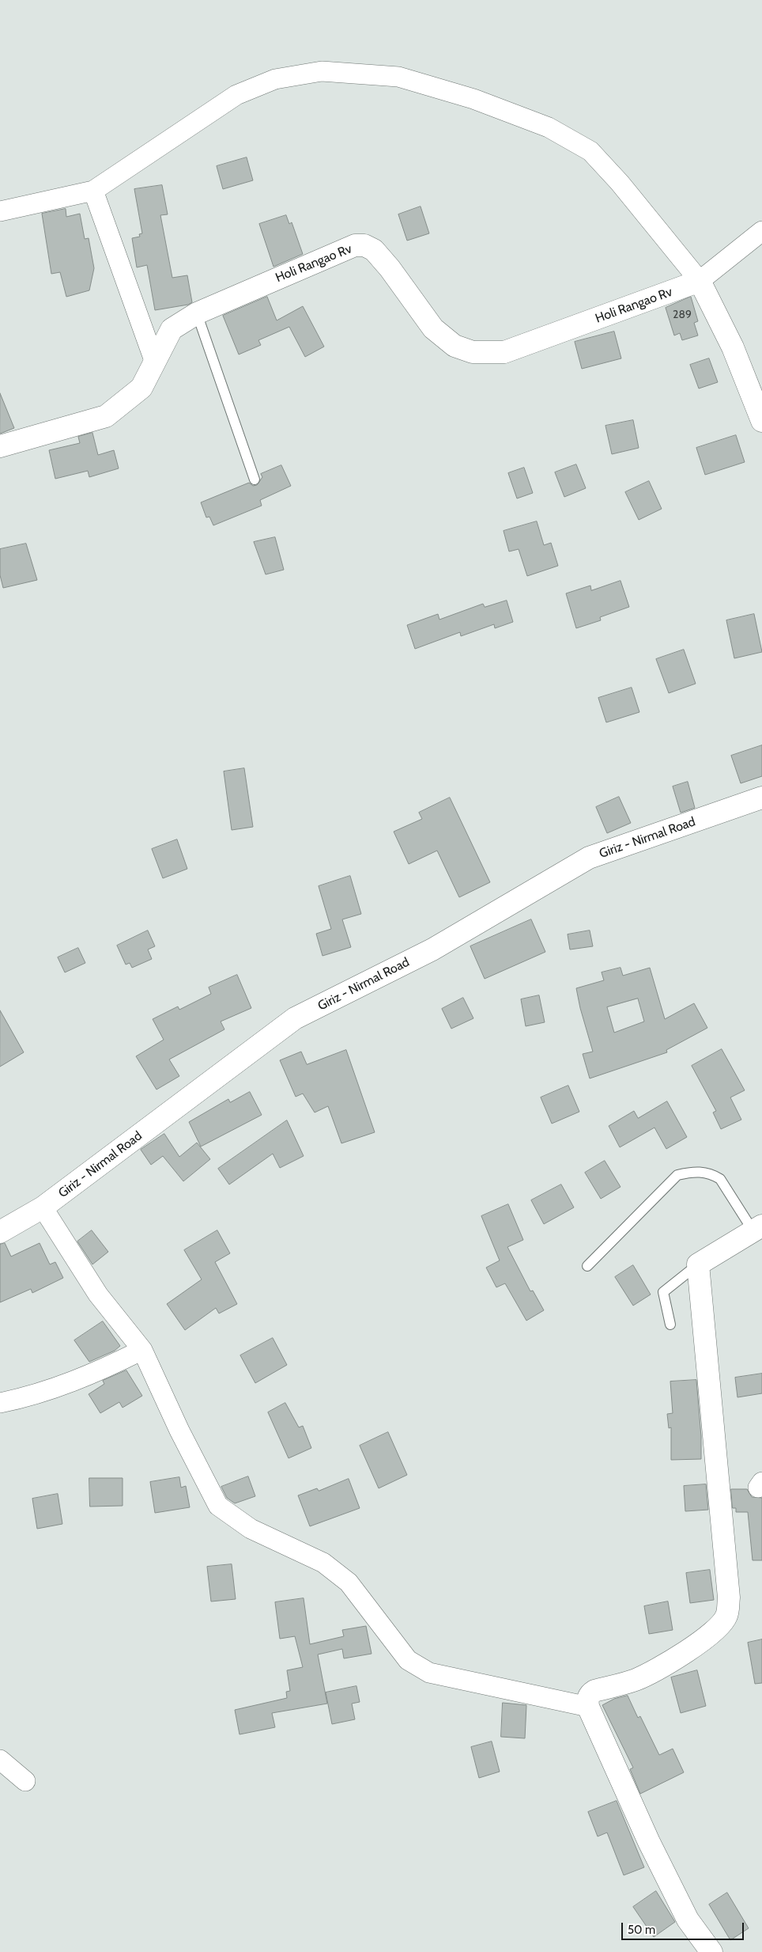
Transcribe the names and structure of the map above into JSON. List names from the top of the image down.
{
  "streets": {
    "street": ["Holi Rangao Rv", "Giriz - Nirmal Road"]
  },
  "house_numbers": ["289"],
  "scale_bar": "50 m"
}
